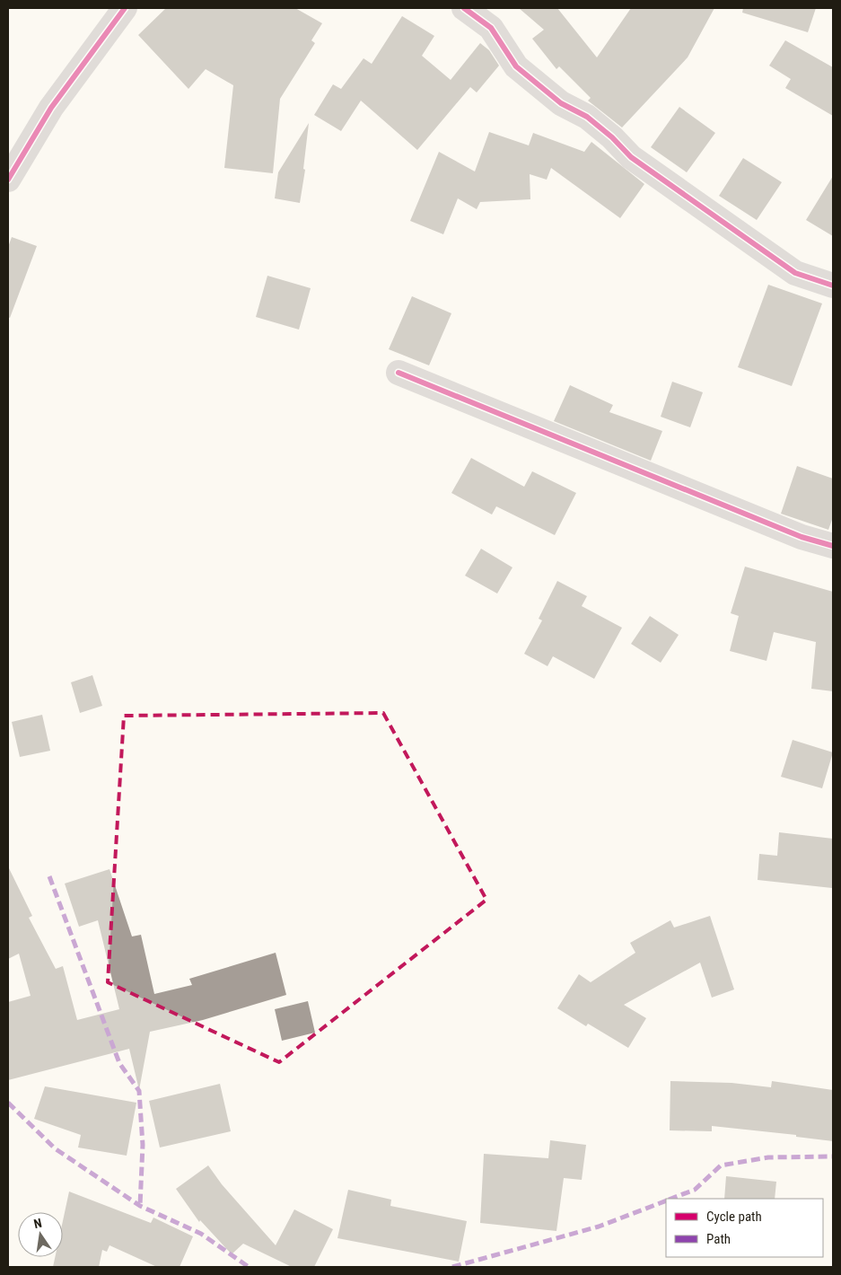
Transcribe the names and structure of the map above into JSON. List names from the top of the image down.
{
  "legend": ["Cycle path", "Path"],
  "north": "top"
}
